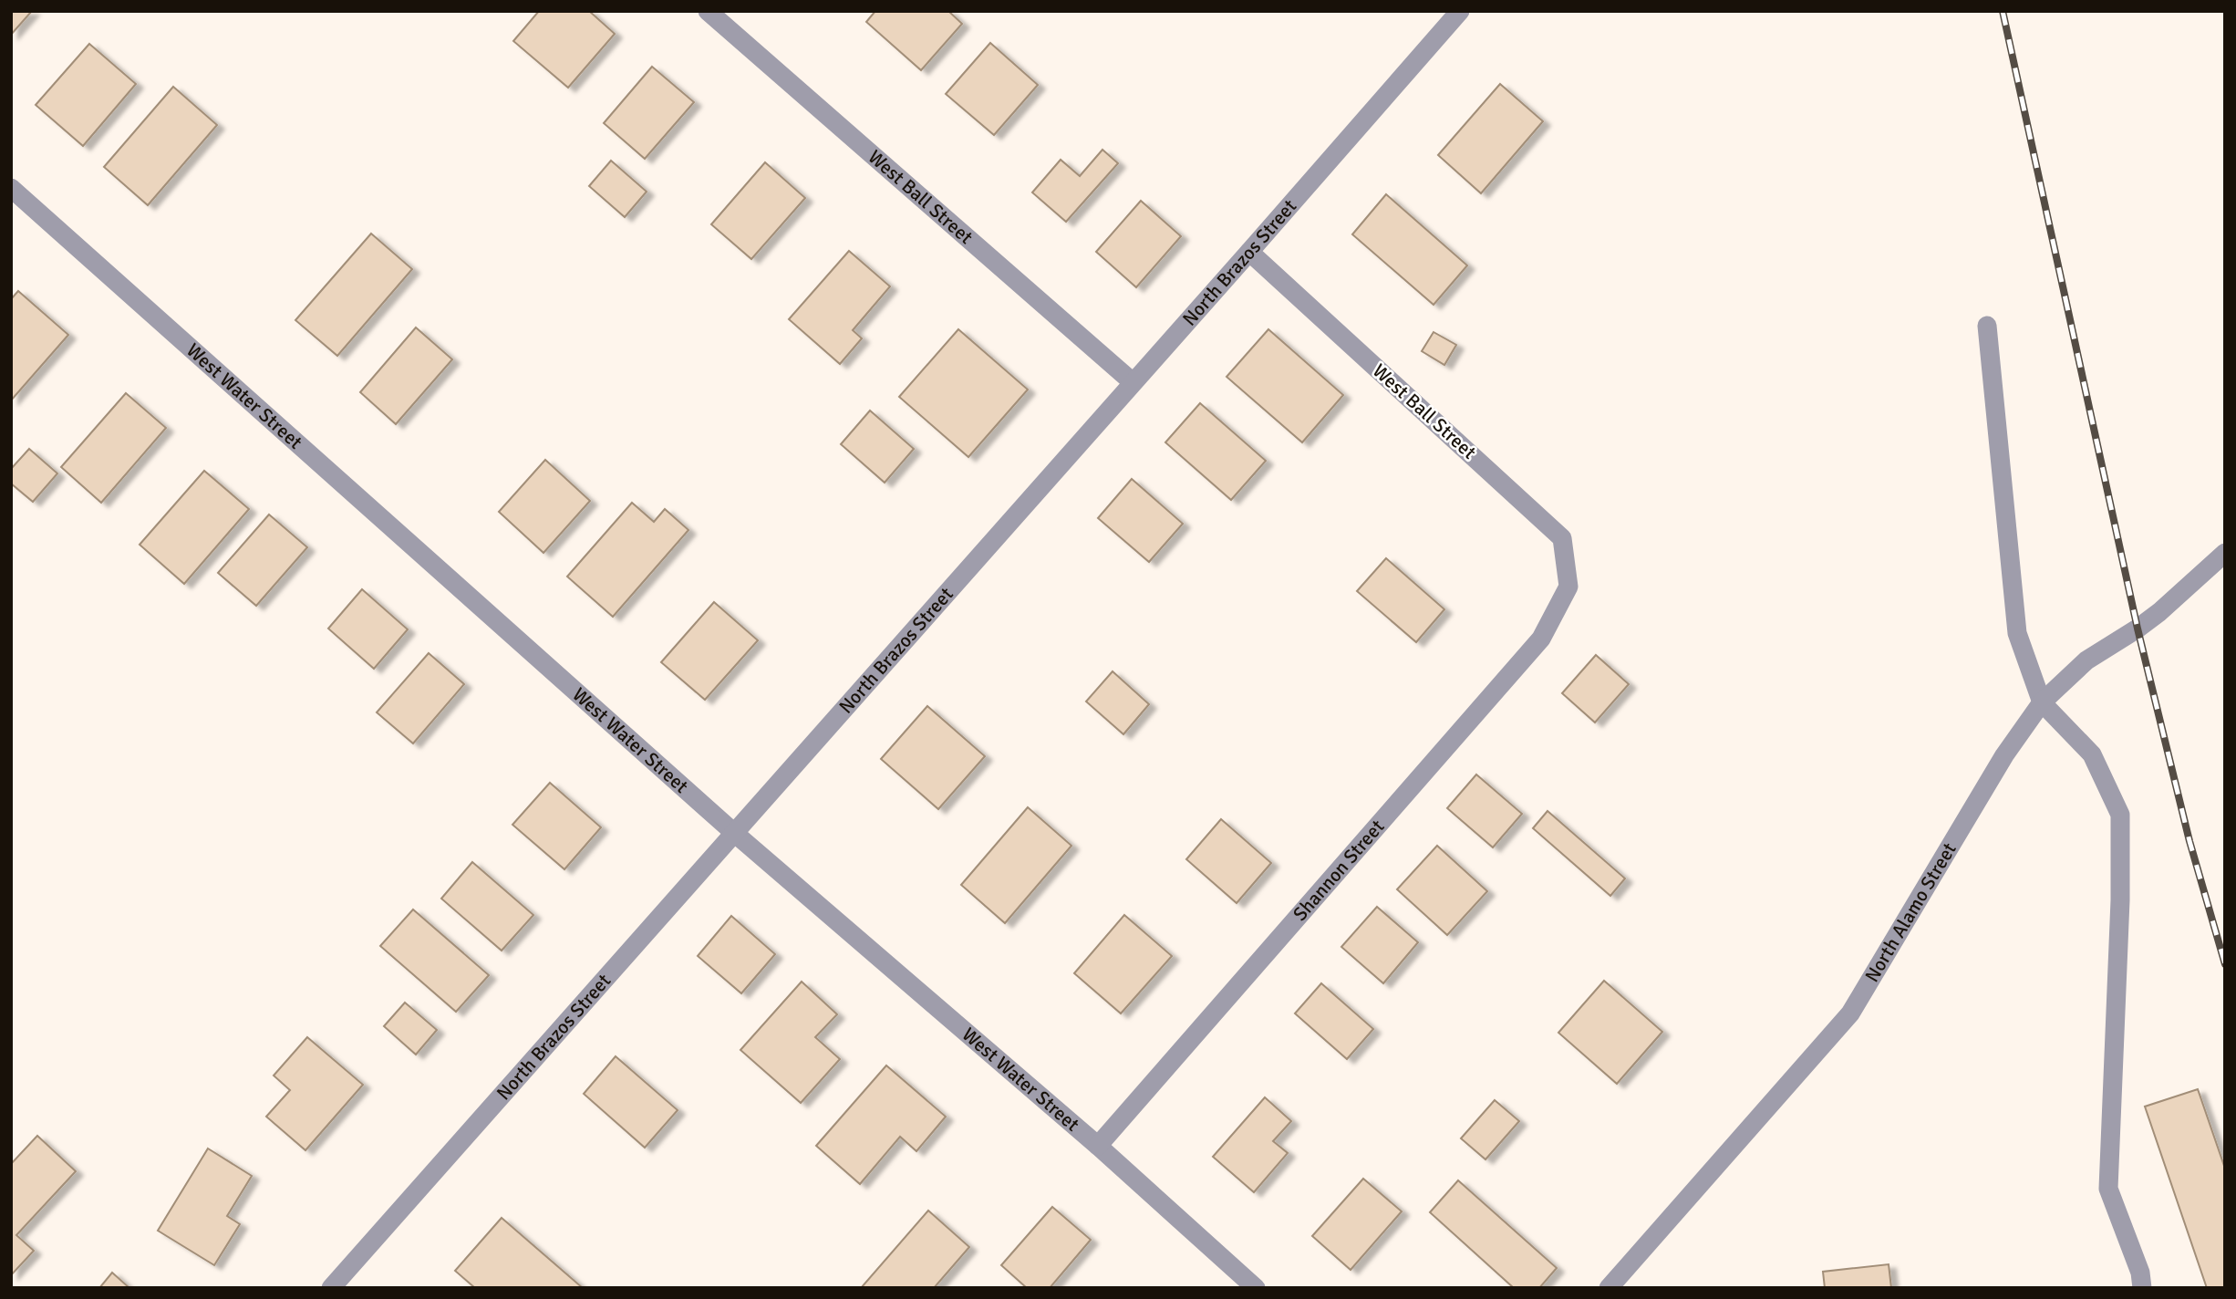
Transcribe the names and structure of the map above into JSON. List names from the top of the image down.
{
  "streets": {
    "street": [
      "West Ball Street",
      "North Brazos Street",
      "West Water Street",
      "Shannon Street",
      "North Alamo Street"
    ]
  },
  "crossings": [
    ["West Ball Street", "North Brazos Street"],
    ["West Ball Street", "Shannon Street"],
    ["North Brazos Street", "West Water Street"],
    ["West Water Street", "Shannon Street"]
  ]
}
